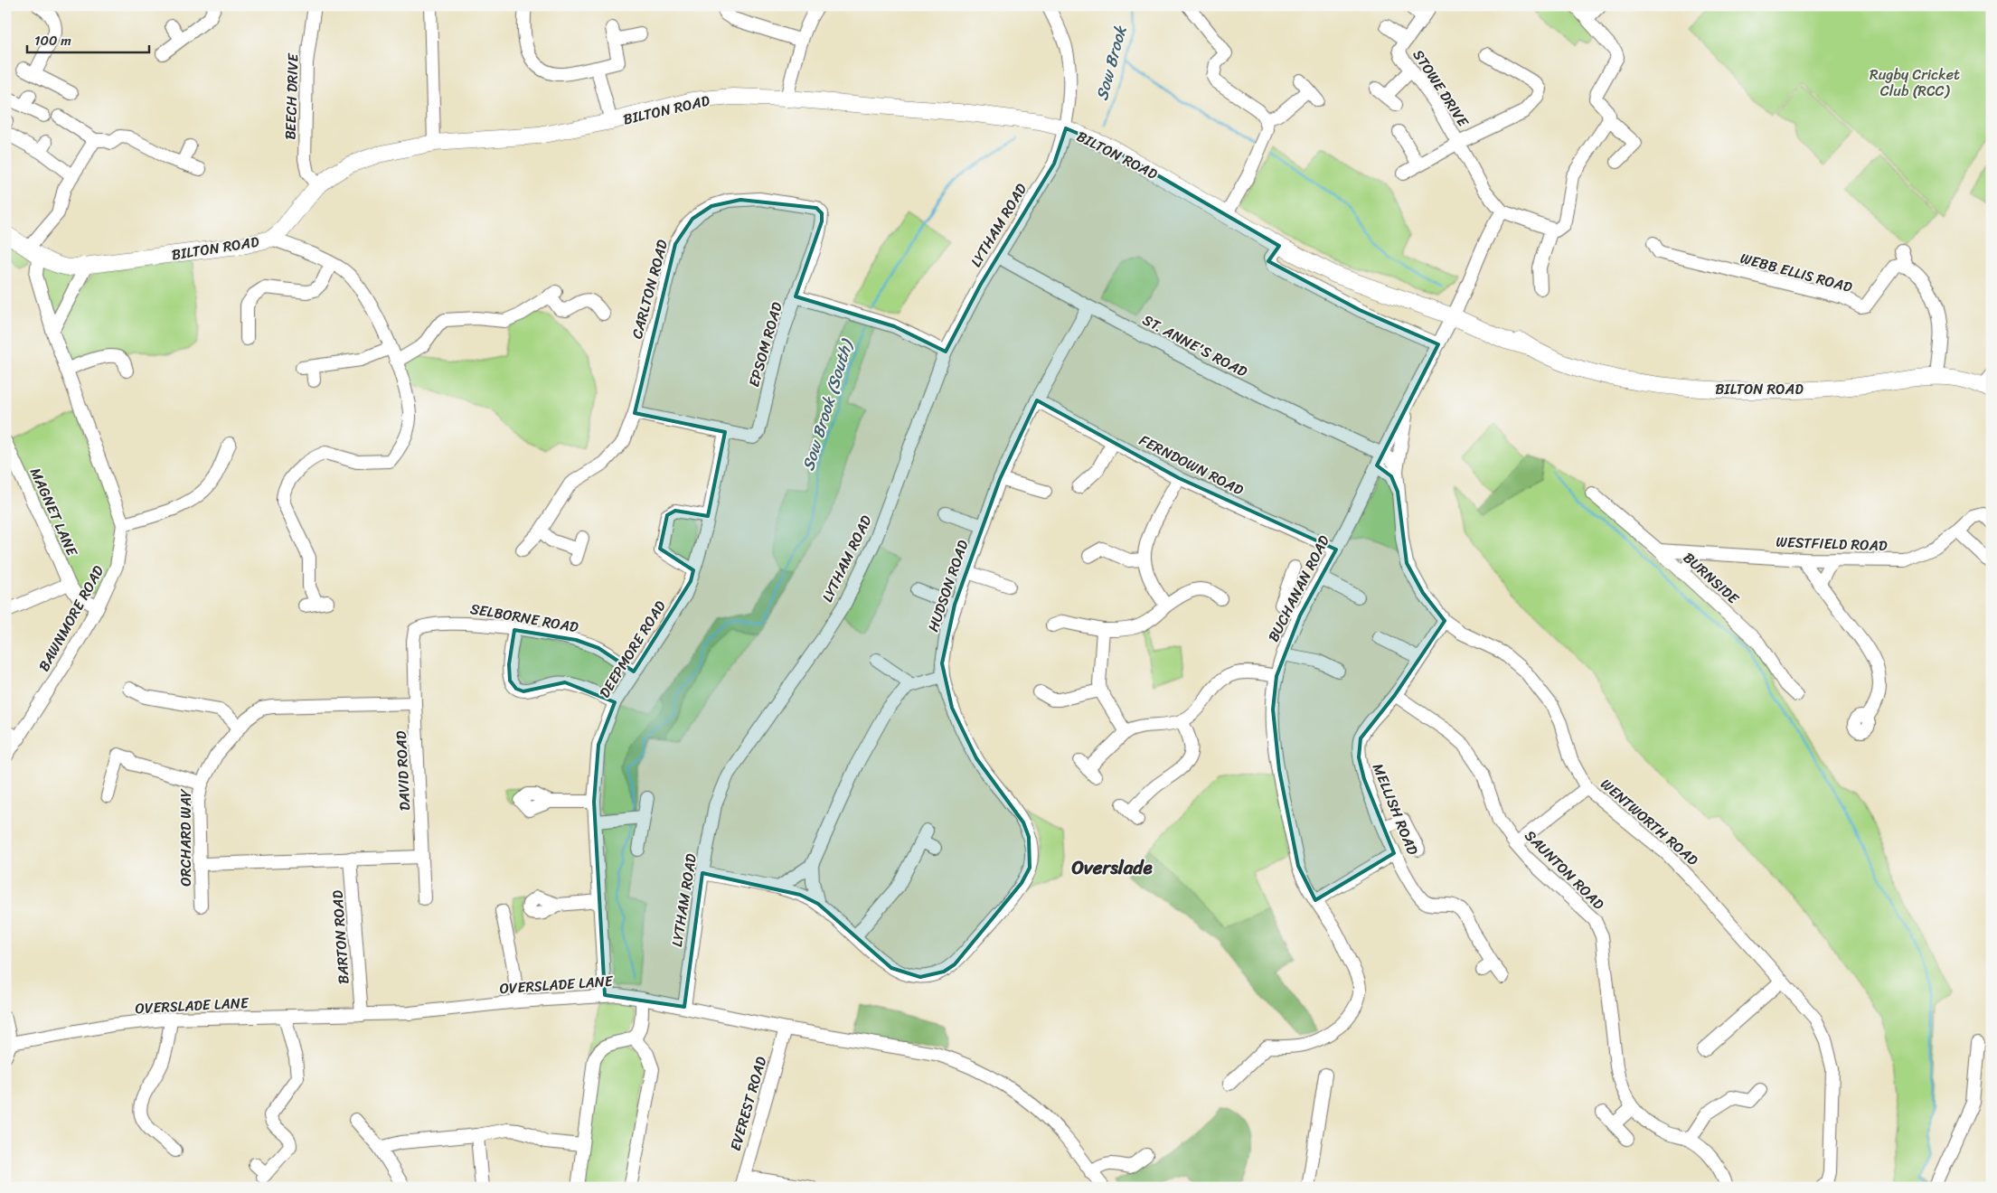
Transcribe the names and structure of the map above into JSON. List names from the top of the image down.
{
  "streets": {
    "main road": ["BILTON ROAD"],
    "street": [
      "STOWE DRIVE",
      "BEECH DRIVE",
      "LYTHAM ROAD",
      "WEBB ELLIS ROAD",
      "CARLTON ROAD",
      "EPSOM ROAD",
      "ST. ANNE'S ROAD",
      "FERNDOWN ROAD",
      "MAGNET LANE",
      "WESTFIELD ROAD",
      "BURNSIDE",
      "HUDSON ROAD",
      "BUCHANAN ROAD",
      "SELBORNE ROAD",
      "BAWNMORE ROAD",
      "DEEPMORE ROAD",
      "DAVID ROAD",
      "MELLISH ROAD",
      "WENTWORTH ROAD",
      "ORCHARD WAY",
      "SAUNTON ROAD",
      "BARTON ROAD",
      "OVERSLADE LANE",
      "EVEREST ROAD"
    ]
  },
  "crossings": [
    ["STOWE DRIVE", "BUCHANAN ROAD"],
    ["BEECH DRIVE", "BILTON ROAD"],
    ["BILTON ROAD", "LYTHAM ROAD"],
    ["BILTON ROAD", "BUCHANAN ROAD"],
    ["BILTON ROAD", "BAWNMORE ROAD"],
    ["LYTHAM ROAD", "EPSOM ROAD"],
    ["LYTHAM ROAD", "ST. ANNE'S ROAD"],
    ["LYTHAM ROAD", "OVERSLADE LANE"],
    ["CARLTON ROAD", "EPSOM ROAD"],
    ["EPSOM ROAD", "DEEPMORE ROAD"],
    ["ST. ANNE'S ROAD", "HUDSON ROAD"],
    ["ST. ANNE'S ROAD", "BUCHANAN ROAD"],
    ["FERNDOWN ROAD", "HUDSON ROAD"],
    ["FERNDOWN ROAD", "BUCHANAN ROAD"],
    ["MAGNET LANE", "BAWNMORE ROAD"],
    ["WESTFIELD ROAD", "BURNSIDE"],
    ["BUCHANAN ROAD", "WENTWORTH ROAD"],
    ["SELBORNE ROAD", "DEEPMORE ROAD"],
    ["SELBORNE ROAD", "DAVID ROAD"],
    ["DEEPMORE ROAD", "OVERSLADE LANE"],
    ["DAVID ROAD", "ORCHARD WAY"],
    ["MELLISH ROAD", "WENTWORTH ROAD"],
    ["MELLISH ROAD", "SAUNTON ROAD"],
    ["BARTON ROAD", "OVERSLADE LANE"],
    ["OVERSLADE LANE", "EVEREST ROAD"]
  ],
  "districts": ["Overslade"],
  "water": ["Sow Brook", "Sow Brook (South)"],
  "parks": ["Rugby Cricket Club (RCC)"],
  "scale_bar": "100 m"
}
